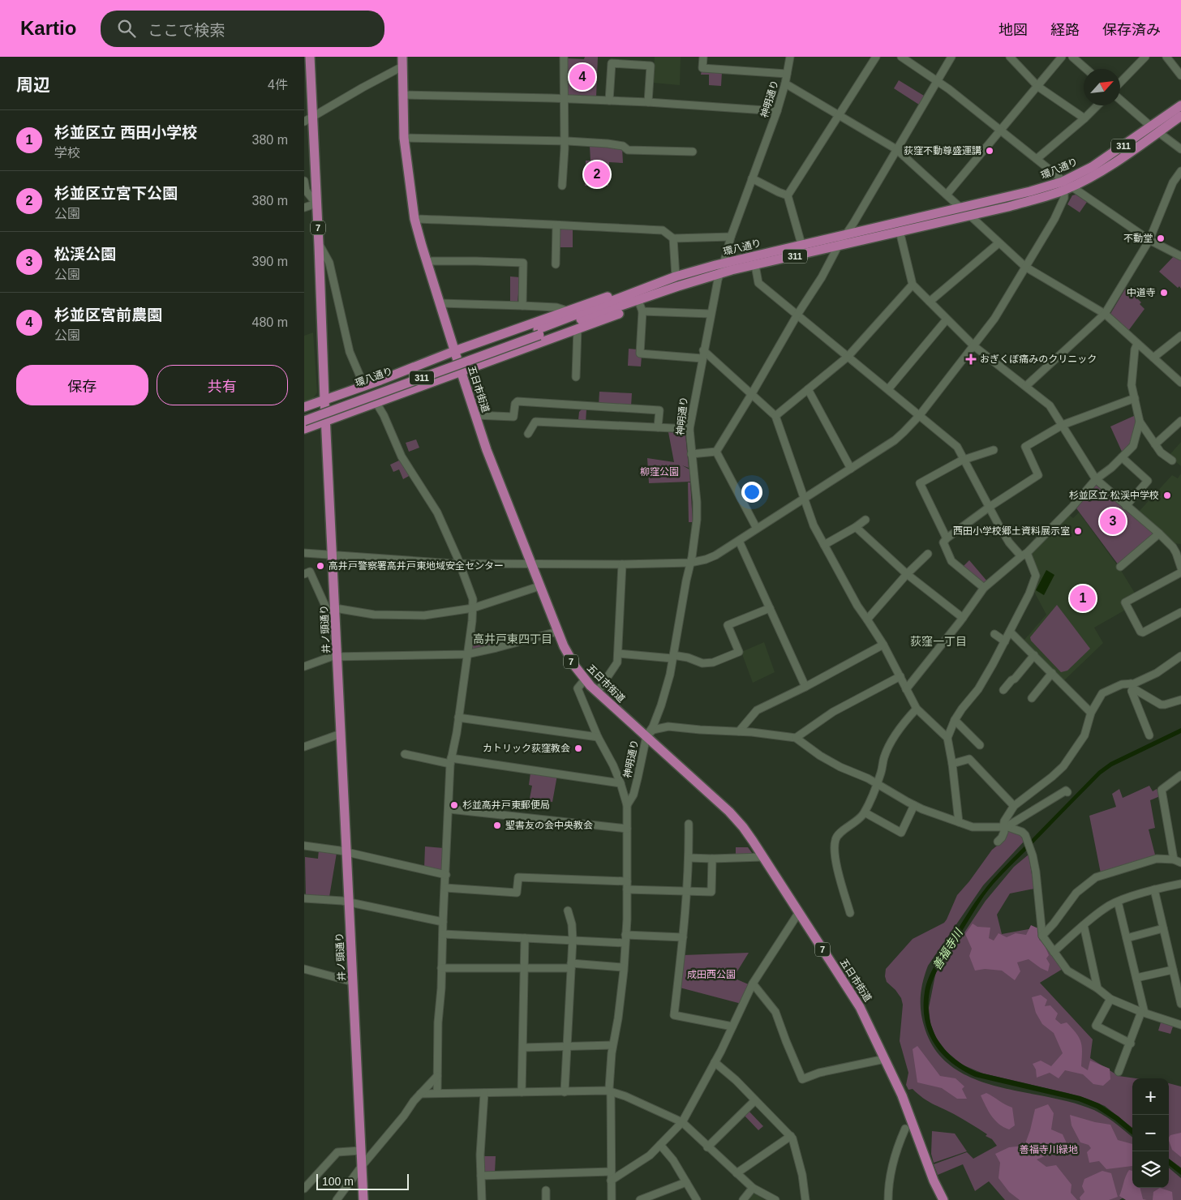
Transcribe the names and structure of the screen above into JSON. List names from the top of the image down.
{
  "streets": {
    "main road": [
      "311",
      "環八通り",
      "7",
      "五日市街道",
      "井ノ頭通り"
    ],
    "street": ["神明通り"]
  },
  "crossings": [
    ["神明通り", "環八通り"],
    ["神明通り", "五日市街道"]
  ],
  "districts": ["高井戸東四丁目", "荻窪一丁目"],
  "water": ["善福寺川"],
  "parks": ["柳窪公園", "成田西公園", "善福寺川緑地"],
  "places": {
    "other": [
      "荻窪不動尊盛運講",
      "不動堂",
      "中道寺",
      "杉並区立 松渓中学校",
      "西田小学校郷土資料展示室",
      "高井戸警察署高井戸東地域安全センター",
      "カトリック荻窪教会",
      "杉並高井戸東郵便局",
      "聖書友の会中央教会"
    ],
    "health": ["おぎくぼ痛みのクリニック"]
  },
  "scale_bar": "100 m",
  "north": "top right",
  "page": {
    "header": "Kartio",
    "search": "ここで検索",
    "nav": ["地図", "経路", "保存済み"],
    "heading": ["周辺", "4件"],
    "pins": [
      "4",
      "2",
      "3",
      "1"
    ],
    "list": [
      {
        "mark": "1",
        "name": "杉並区立 西田小学校",
        "note": "学校",
        "value": "380 m"
      },
      {
        "mark": "2",
        "name": "杉並区立宮下公園",
        "note": "公園",
        "value": "380 m"
      },
      {
        "mark": "3",
        "name": "松渓公園",
        "note": "公園",
        "value": "390 m"
      },
      {
        "mark": "4",
        "name": "杉並区宮前農園",
        "note": "公園",
        "value": "480 m"
      }
    ],
    "buttons": ["保存", "共有"],
    "map_buttons": ["+", "−"],
    "scale": "100 m"
  }
}
